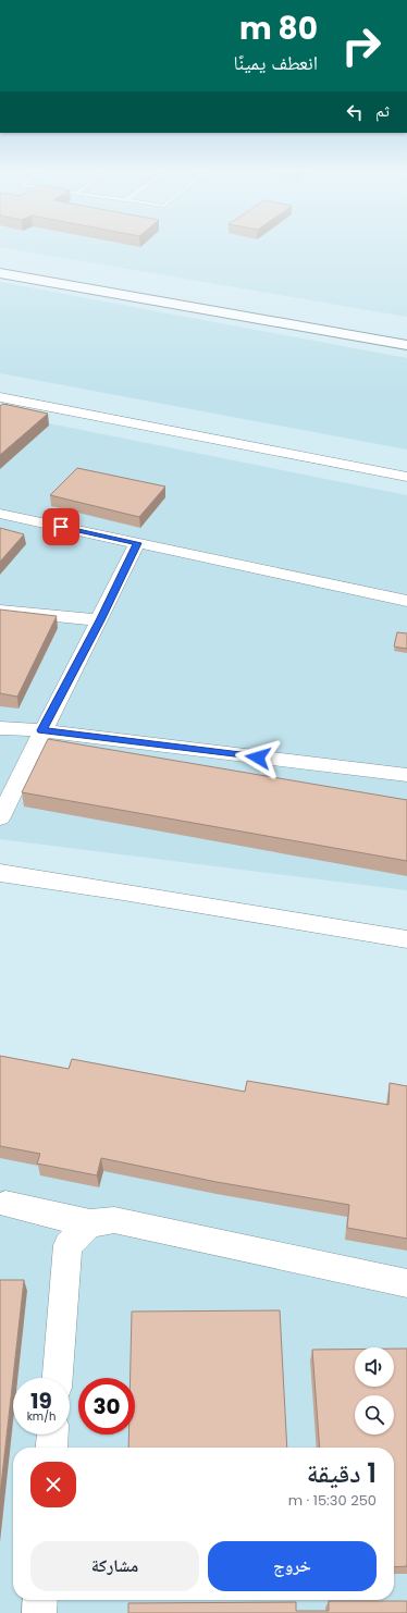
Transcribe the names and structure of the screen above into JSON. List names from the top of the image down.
{
  "page": {
    "turn": ["80 m", "انعطف يمينًا"],
    "then": "ثم",
    "speed": "19 km/h",
    "limit": "30",
    "heading": ["1 دقيقة", "250 m · 15:30"],
    "buttons": ["خروج", "مشاركة"]
  }
}
